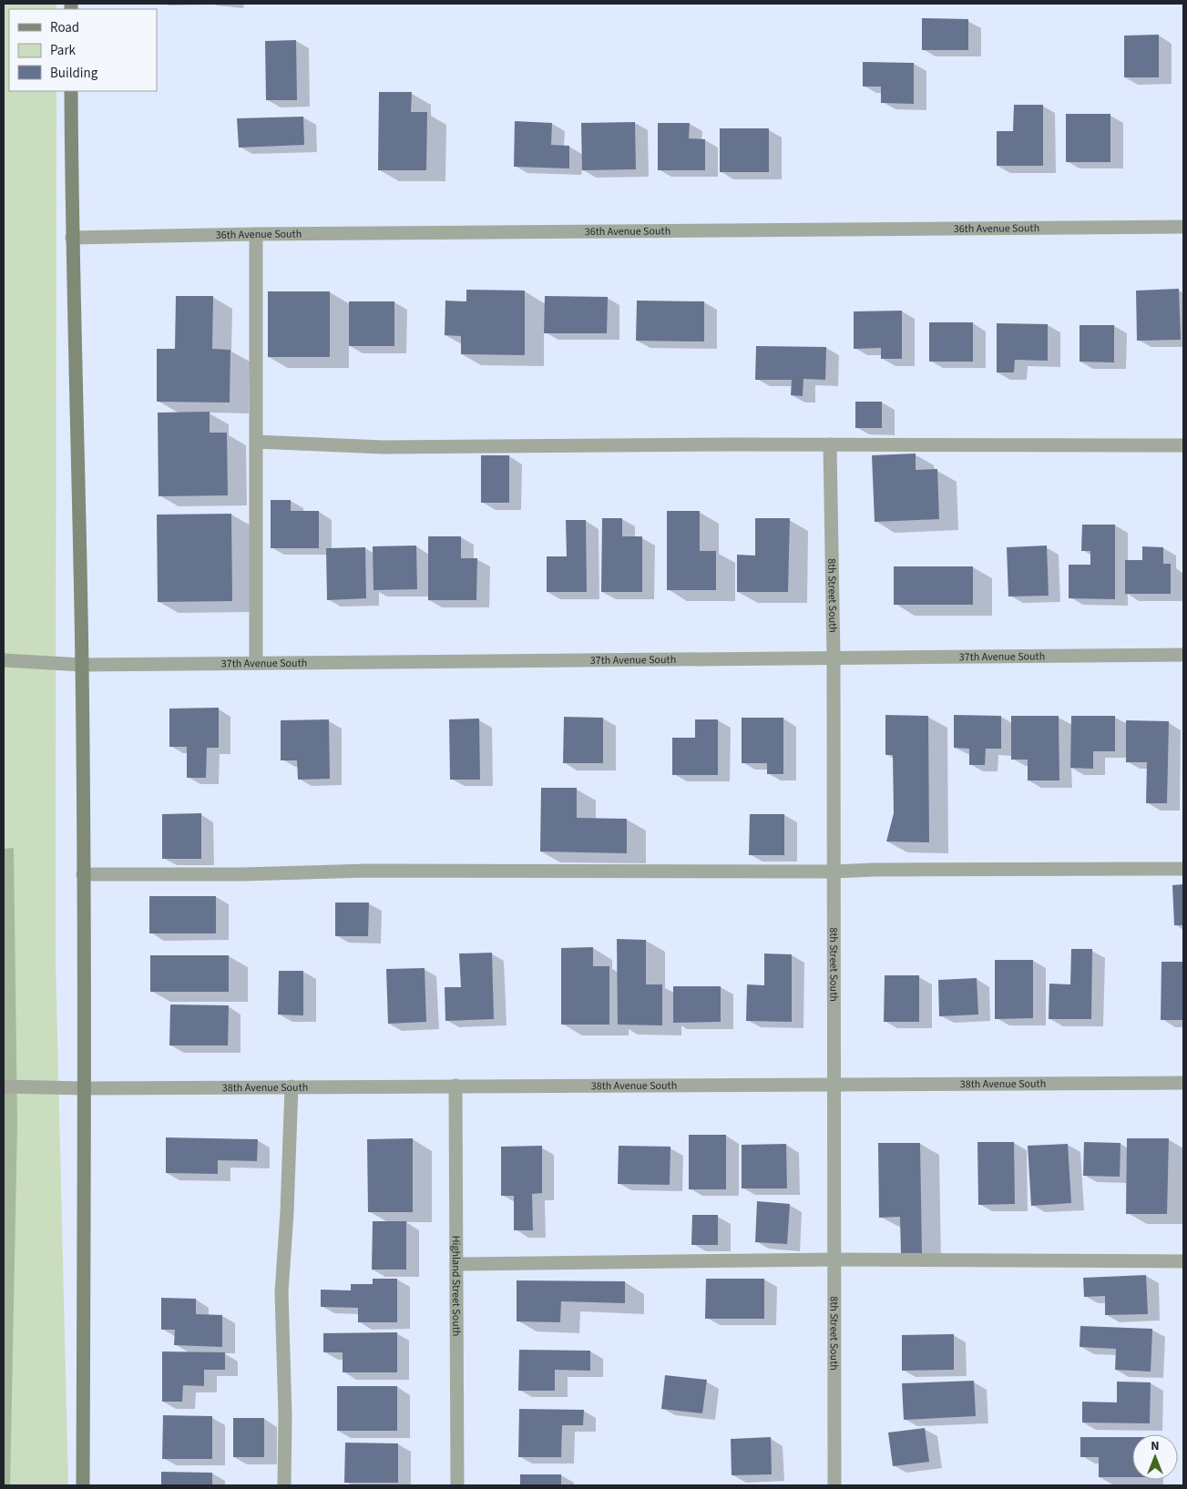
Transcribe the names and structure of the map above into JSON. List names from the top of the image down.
{
  "streets": {
    "street": [
      "36th Avenue South",
      "8th Street South",
      "37th Avenue South",
      "38th Avenue South",
      "Highland Street South"
    ]
  },
  "crossings": [
    ["8th Street South", "37th Avenue South"],
    ["8th Street South", "38th Avenue South"],
    ["38th Avenue South", "Highland Street South"]
  ],
  "legend": ["Road", "Park", "Building"],
  "north": "top"
}
